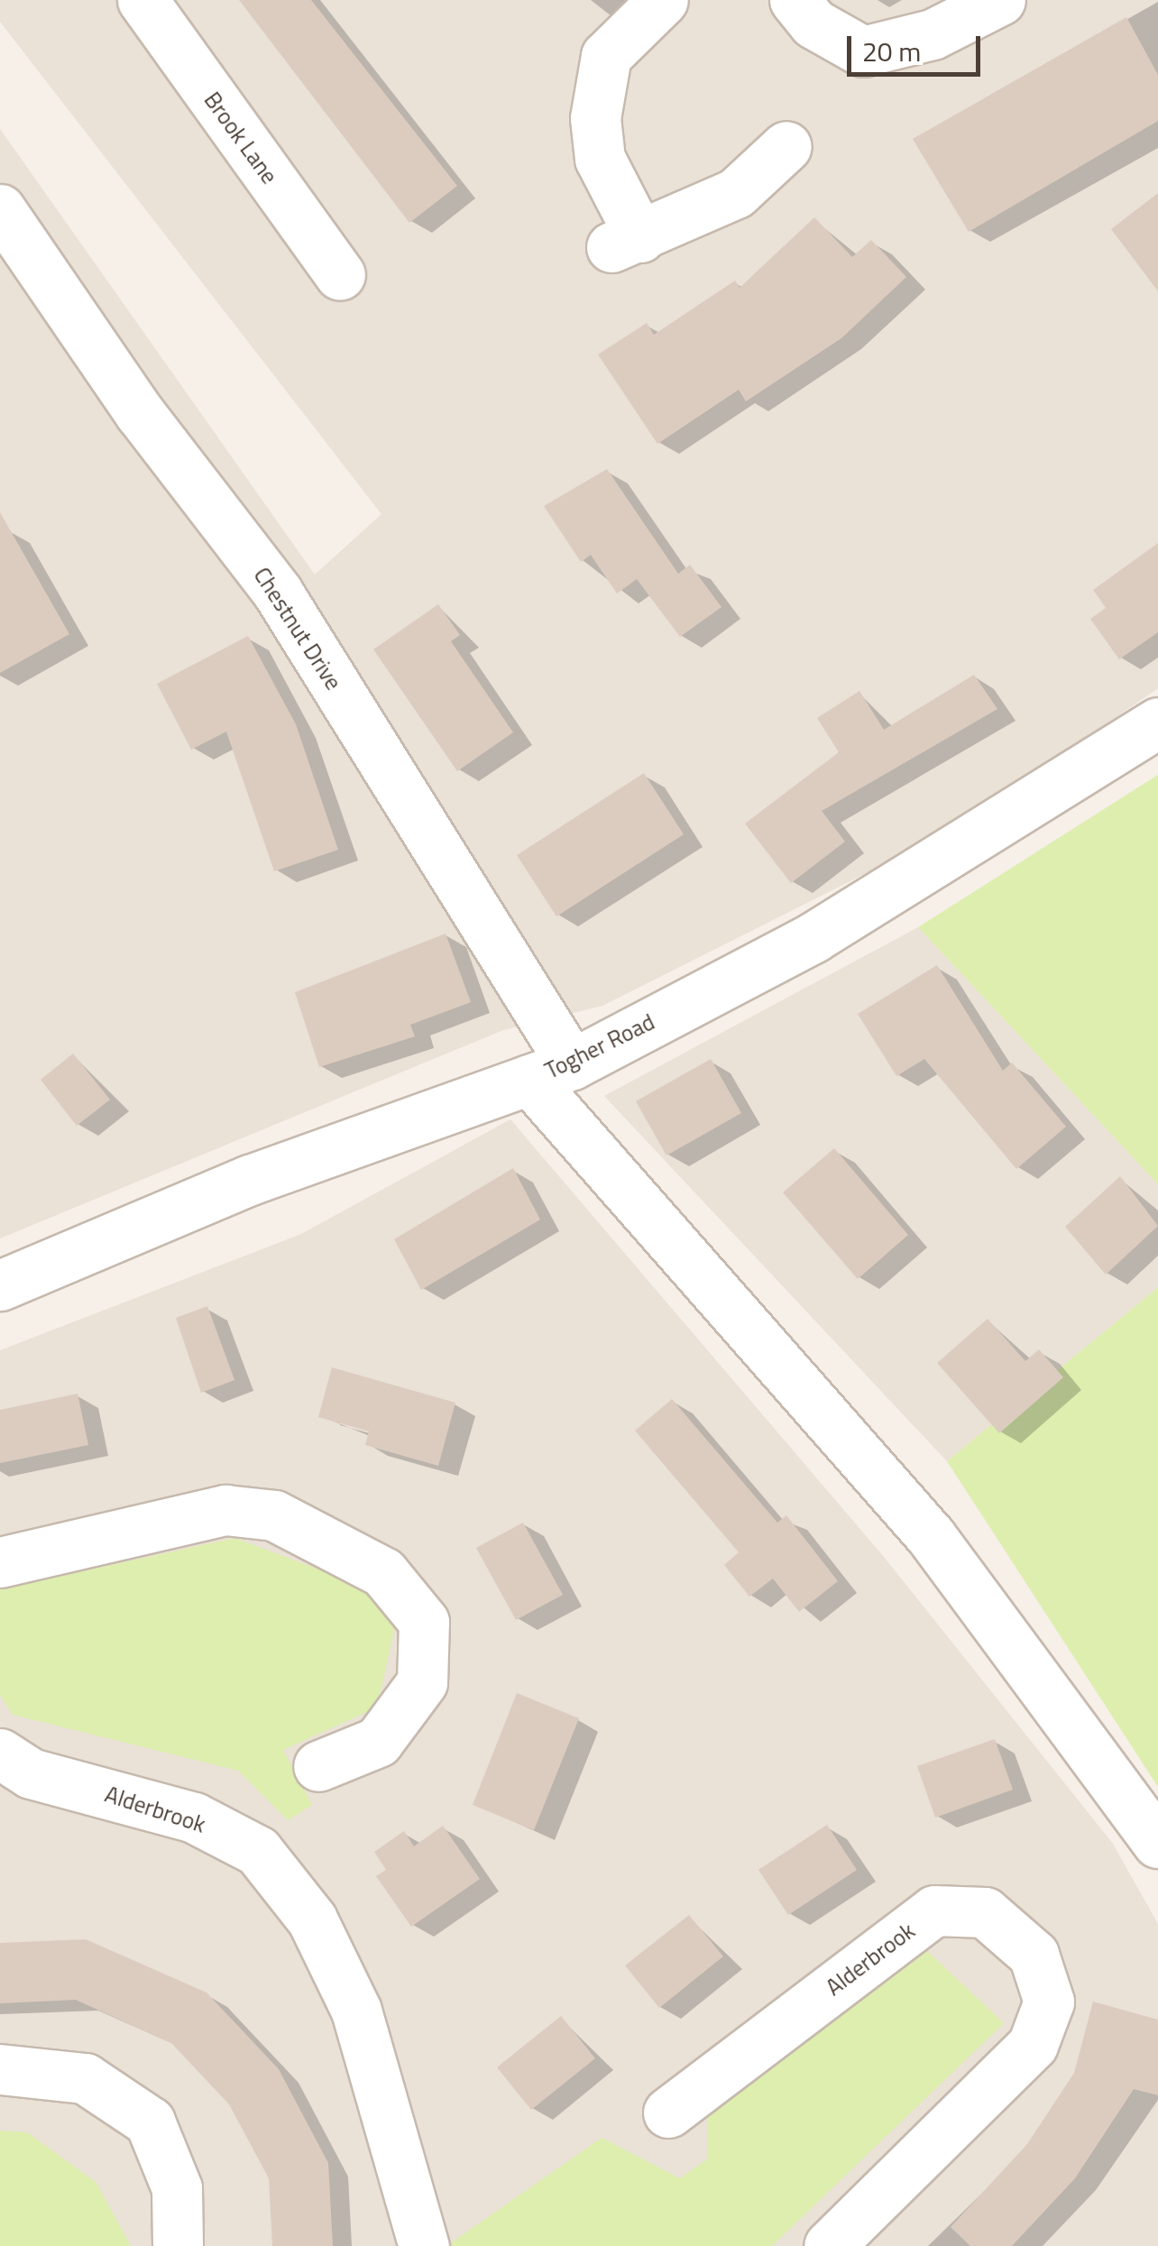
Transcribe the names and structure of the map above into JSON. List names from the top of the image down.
{
  "streets": {
    "street": [
      "Brook Lane",
      "Chestnut Drive",
      "Togher Road",
      "Alderbrook"
    ]
  },
  "crossings": [
    ["Chestnut Drive", "Togher Road"]
  ],
  "scale_bar": "20 m"
}
